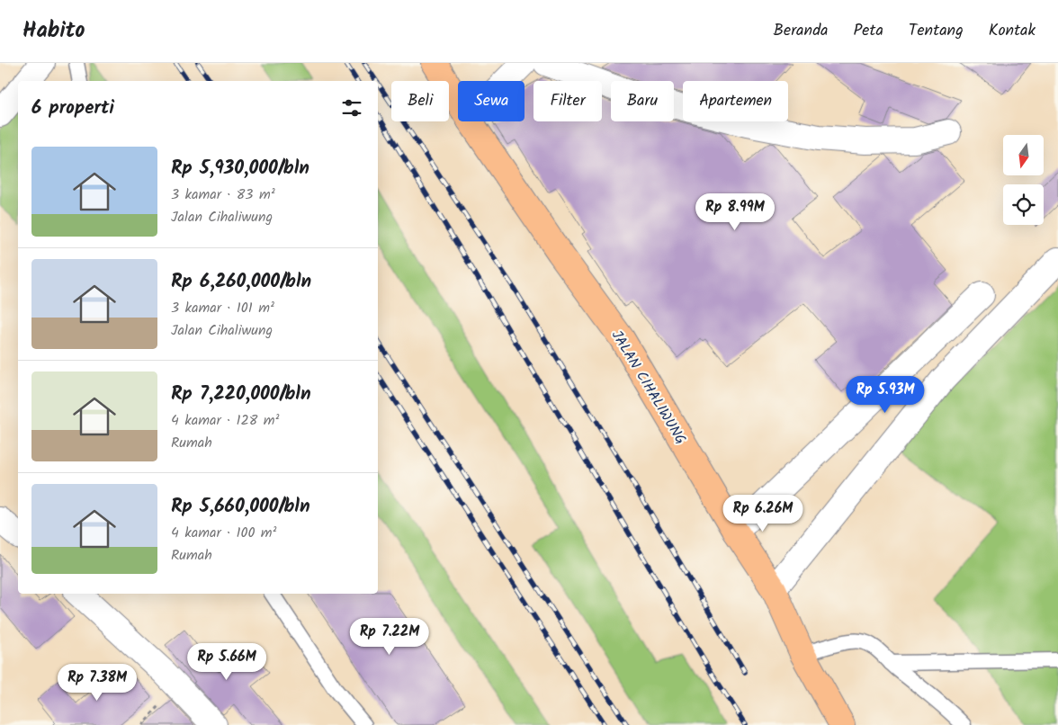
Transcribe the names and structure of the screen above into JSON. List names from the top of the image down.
{
  "streets": {
    "highway": ["JALAN CIHALIWUNG"]
  },
  "north": "bottom",
  "page": {
    "header": "Habito",
    "nav": [
      "Beranda",
      "Peta",
      "Tentang",
      "Kontak"
    ],
    "chip": [
      "Beli",
      "Sewa",
      "Filter",
      "Baru",
      "Apartemen"
    ],
    "heading": "6 properti",
    "list": [
      {
        "name": "Rp 5,930,000/bln",
        "note": "3 kamar · 83 m² · Jalan Cihaliwung"
      },
      {
        "name": "Rp 6,260,000/bln",
        "note": "3 kamar · 101 m² · Jalan Cihaliwung"
      },
      {
        "name": "Rp 7,220,000/bln",
        "note": "4 kamar · 128 m² · Rumah"
      },
      {
        "name": "Rp 5,660,000/bln",
        "note": "4 kamar · 100 m² · Rumah"
      }
    ],
    "price": [
      "Rp 8.99M",
      "Rp 5.93M",
      "Rp 6.26M",
      "Rp 7.22M",
      "Rp 5.66M",
      "Rp 7.38M"
    ]
  }
}
